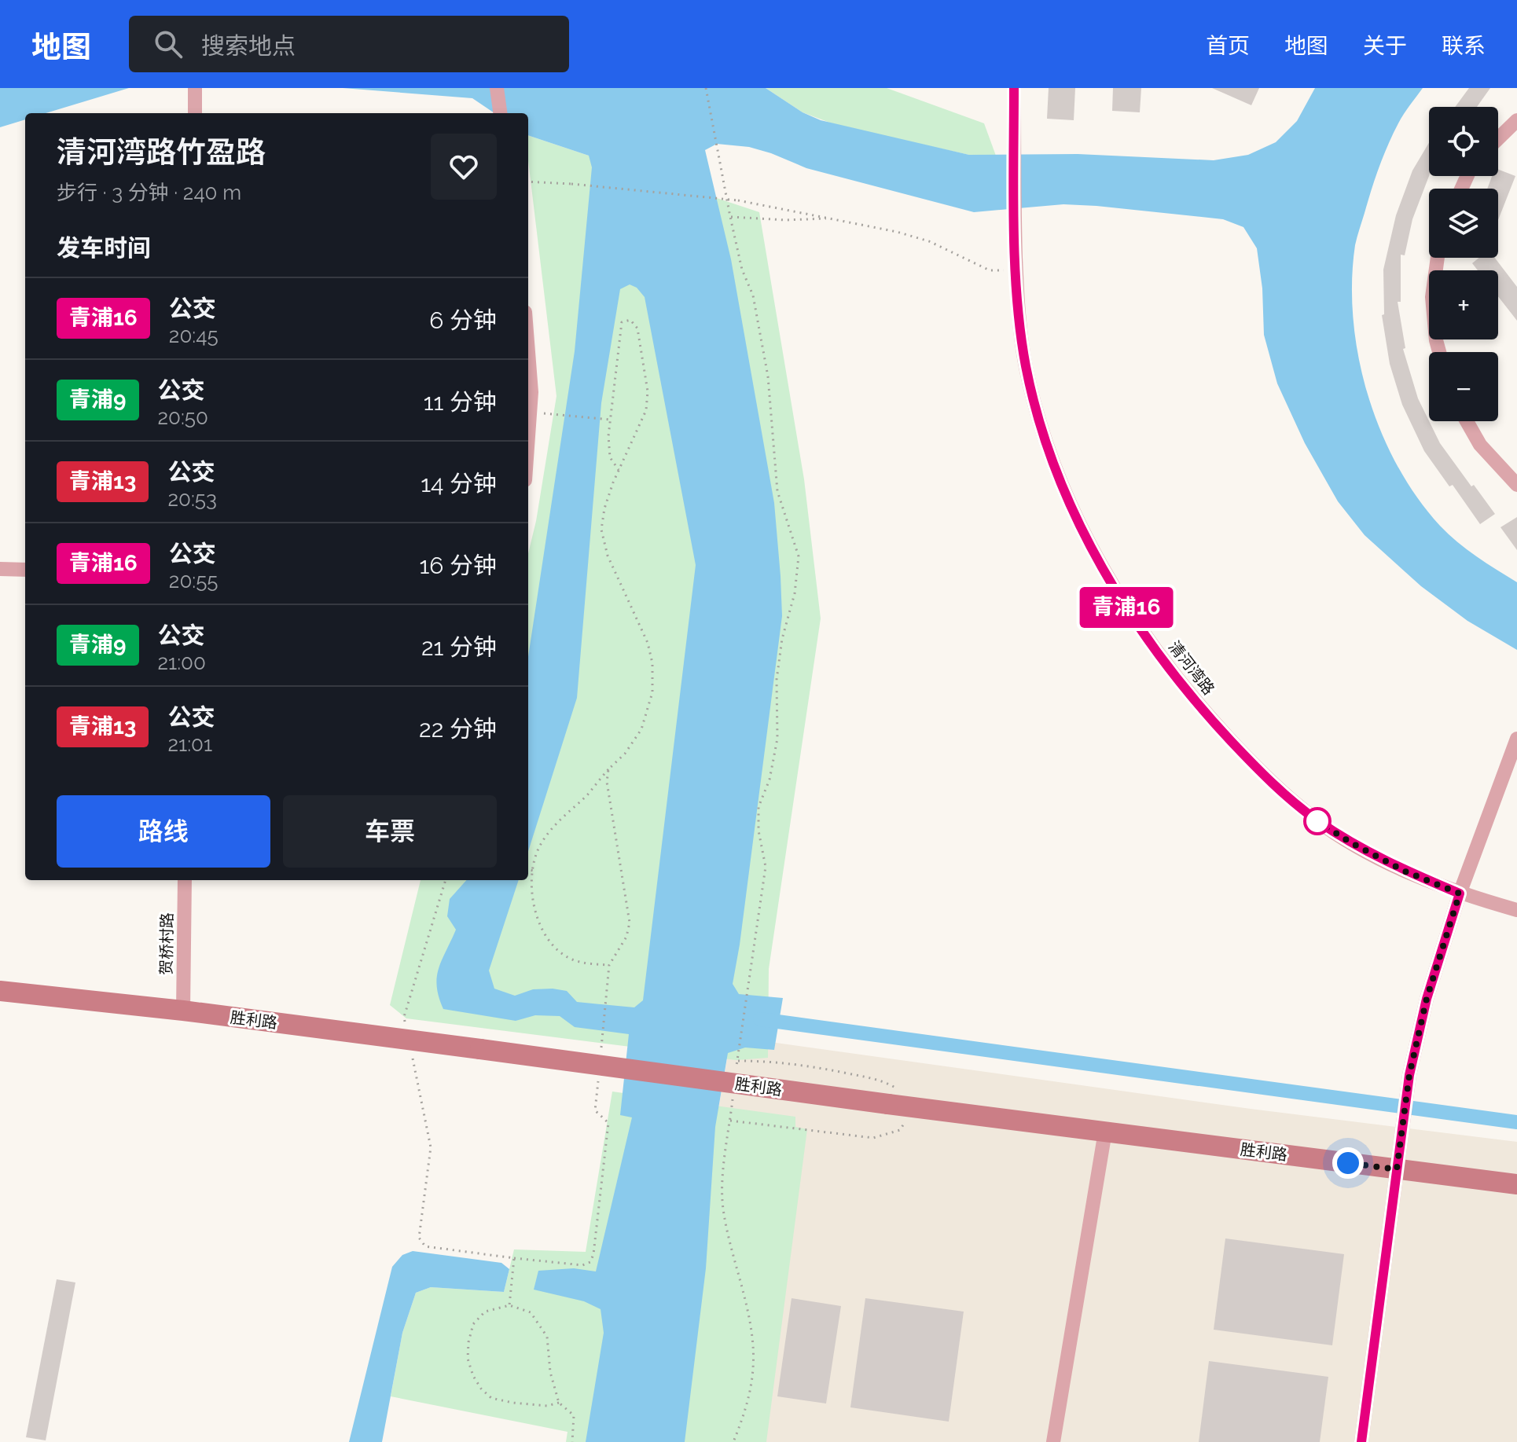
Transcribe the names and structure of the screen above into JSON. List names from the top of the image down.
{
  "streets": {
    "main road": ["胜利路"],
    "street": ["清河湾路", "贺桥村路"]
  },
  "crossings": [
    ["贺桥村路", "胜利路"]
  ],
  "lines": ["bus line 青浦16"],
  "page": {
    "header": "地图",
    "search": "搜索地点",
    "nav": [
      "首页",
      "地图",
      "关于",
      "联系"
    ],
    "on_map": "青浦16",
    "map_buttons": ["+", "−"],
    "heading": [
      ["清河湾路竹盈路", "步行 · 3 分钟 · 240 m"],
      "发车时间"
    ],
    "list": [
      {
        "mark": "青浦16",
        "name": "公交",
        "note": "20:45",
        "value": "6 分钟"
      },
      {
        "mark": "青浦9",
        "name": "公交",
        "note": "20:50",
        "value": "11 分钟"
      },
      {
        "mark": "青浦13",
        "name": "公交",
        "note": "20:53",
        "value": "14 分钟"
      },
      {
        "mark": "青浦16",
        "name": "公交",
        "note": "20:55",
        "value": "16 分钟"
      },
      {
        "mark": "青浦9",
        "name": "公交",
        "note": "21:00",
        "value": "21 分钟"
      },
      {
        "mark": "青浦13",
        "name": "公交",
        "note": "21:01",
        "value": "22 分钟"
      }
    ],
    "buttons": ["路线", "车票"]
  }
}
